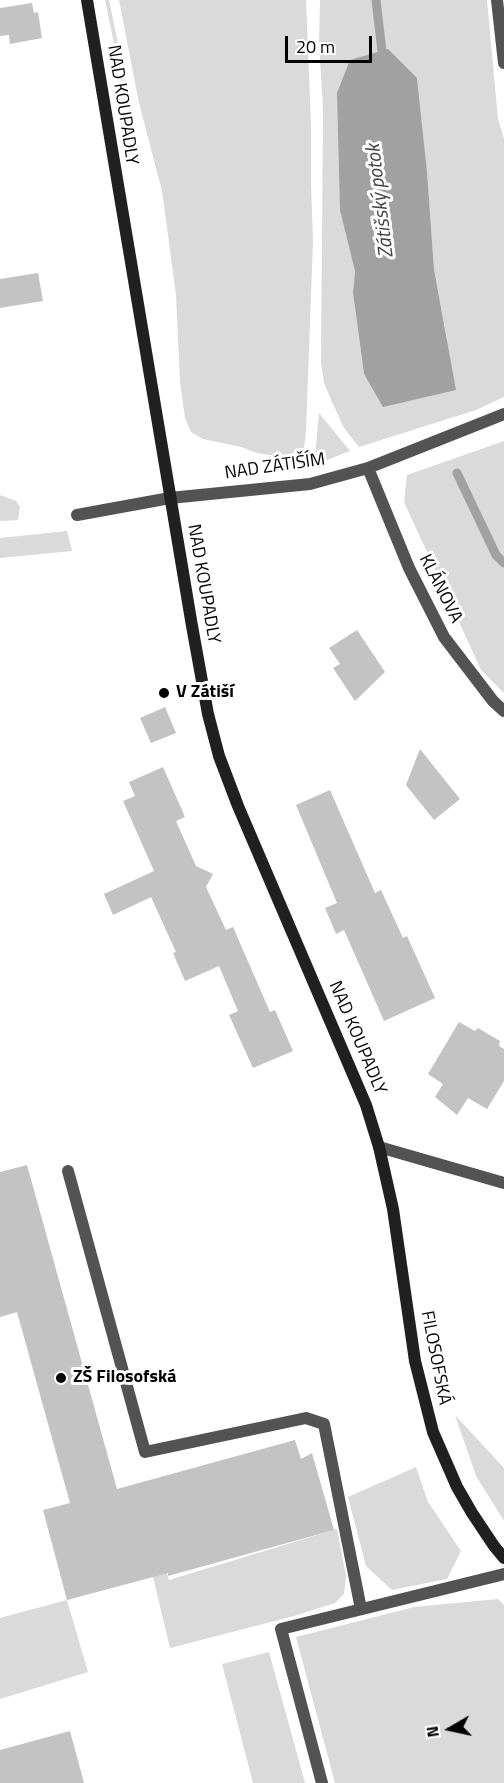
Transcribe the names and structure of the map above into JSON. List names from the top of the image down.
{
  "streets": {
    "street": [
      "NAD KOUPADLY",
      "NAD ZÁTIŠÍM",
      "KLÁNOVA",
      "FILOSOFSKÁ"
    ]
  },
  "crossings": [
    ["NAD KOUPADLY", "NAD ZÁTIŠÍM"],
    ["NAD KOUPADLY", "FILOSOFSKÁ"],
    ["NAD ZÁTIŠÍM", "KLÁNOVA"]
  ],
  "water": ["Zátišský potok"],
  "places": ["V Zátiší", "ZŠ Filosofská"],
  "scale_bar": "20 m",
  "north": "left"
}
